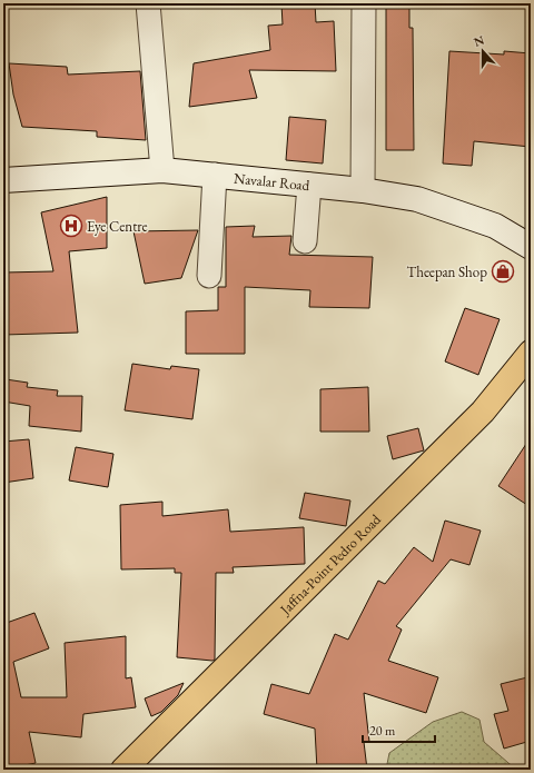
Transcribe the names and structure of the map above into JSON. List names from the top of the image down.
{
  "streets": {
    "main road": ["Jaffna-Point Pedro Road"],
    "street": ["Navalar Road"]
  },
  "places": {
    "hospital": ["Eye Centre"],
    "shop": ["Theepan Shop"]
  },
  "scale_bar": "20 m",
  "north": "top"
}
